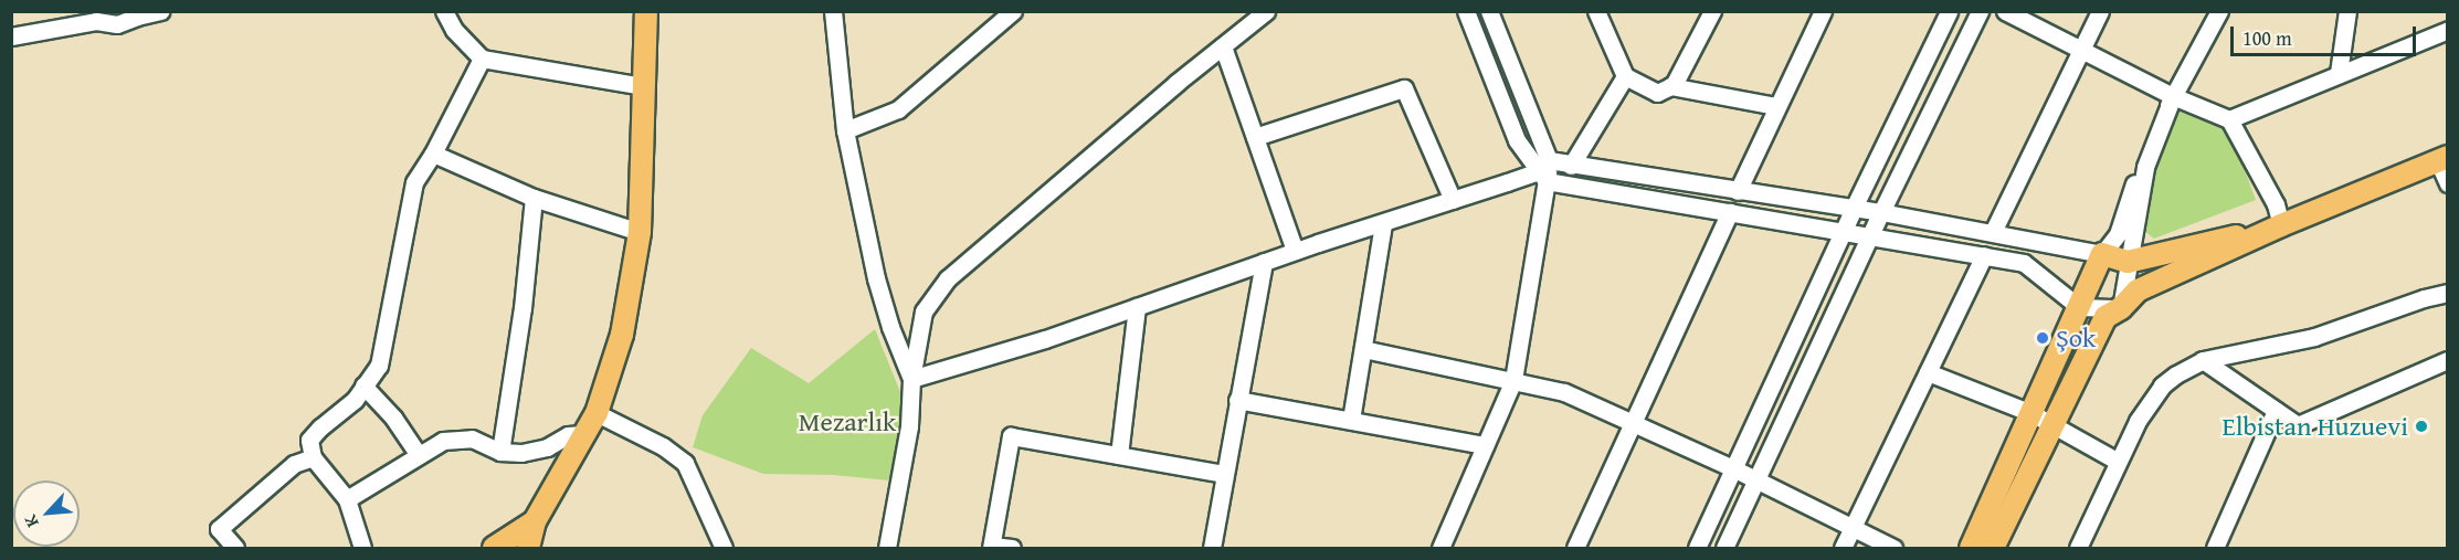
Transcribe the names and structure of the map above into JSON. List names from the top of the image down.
{
  "parks": ["Mezarlık"],
  "places": ["Şok", "Elbistan Huzuevi"],
  "scale_bar": "100 m",
  "north": "bottom left"
}
